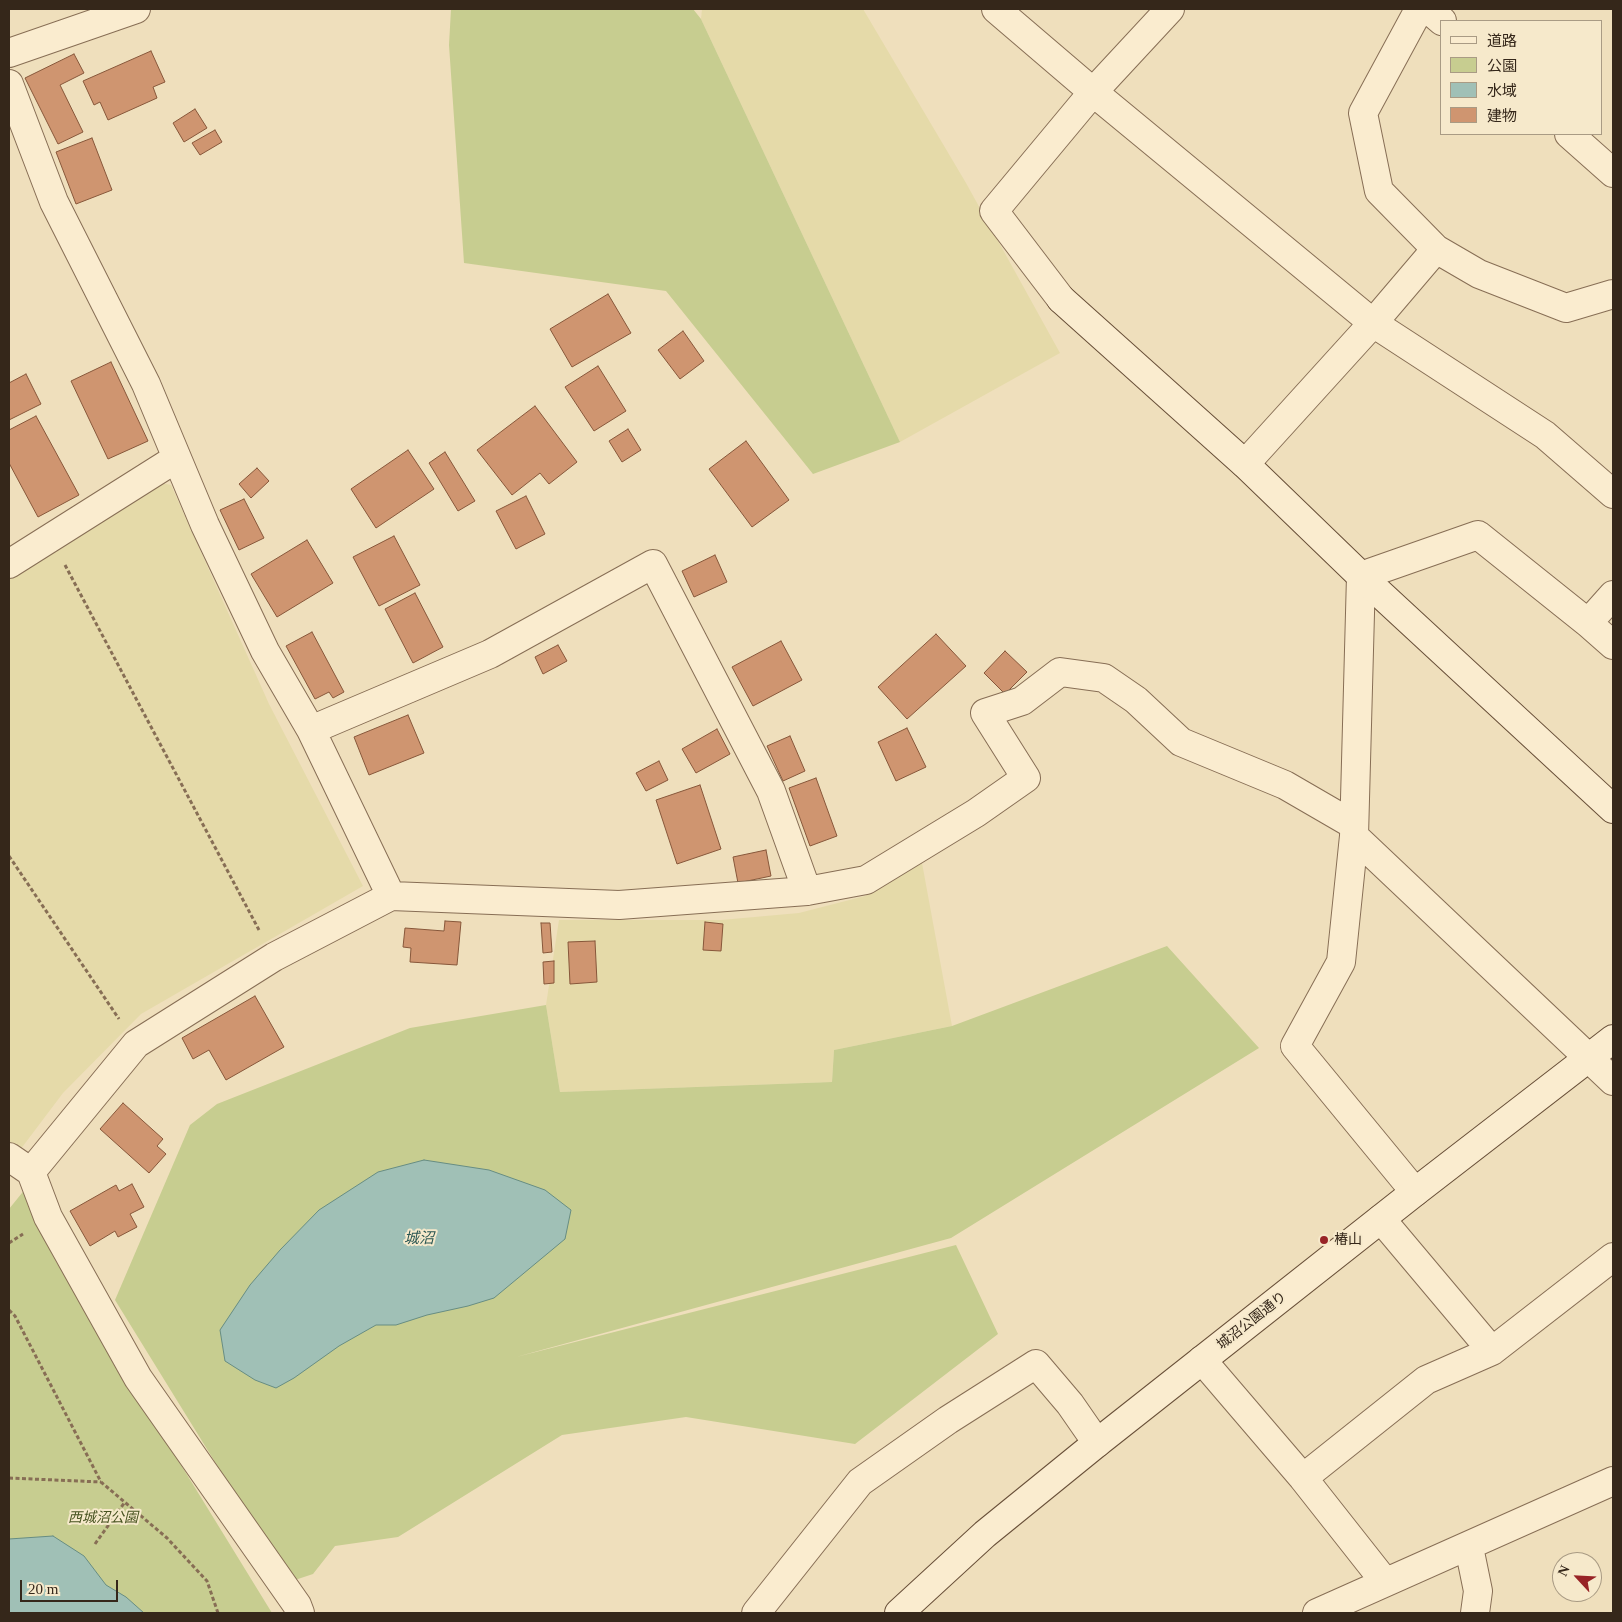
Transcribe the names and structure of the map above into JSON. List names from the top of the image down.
{
  "streets": {
    "street": ["城沼公園通り"]
  },
  "water": ["城沼"],
  "parks": ["西城沼公園"],
  "places": ["椿山"],
  "legend": [
    "道路",
    "公園",
    "水域",
    "建物"
  ],
  "scale_bar": "20 m",
  "north": "top left"
}
